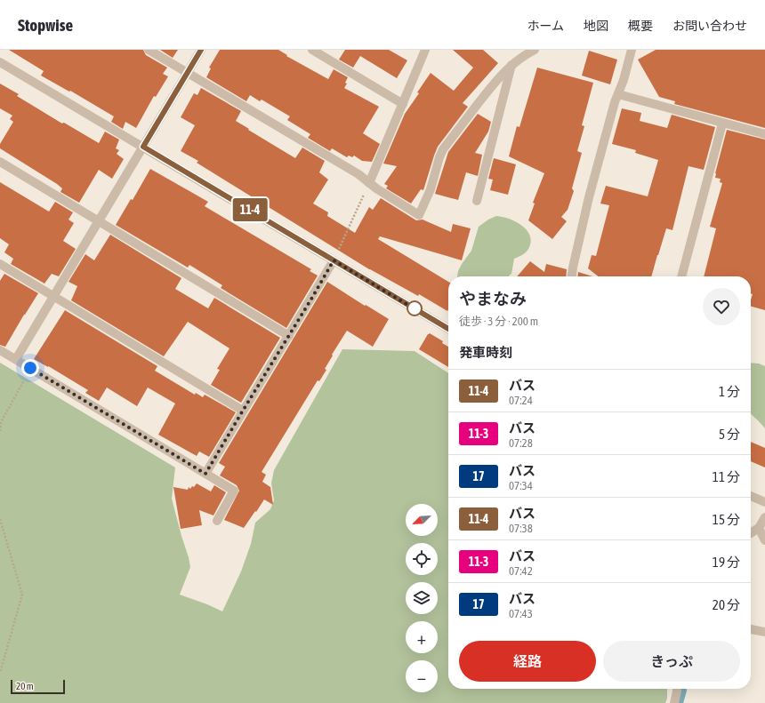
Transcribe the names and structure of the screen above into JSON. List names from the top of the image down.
{
  "lines": ["bus line 11-4"],
  "scale_bar": "20 m",
  "north": "bottom left",
  "page": {
    "header": "Stopwise",
    "nav": [
      "ホーム",
      "地図",
      "概要",
      "お問い合わせ"
    ],
    "on_map": "11-4",
    "heading": [
      ["やまなみ", "徒歩 · 3 分 · 200 m"],
      "発車時刻"
    ],
    "list": [
      {
        "mark": "11-4",
        "name": "バス",
        "note": "07:24",
        "value": "1 分"
      },
      {
        "mark": "11-3",
        "name": "バス",
        "note": "07:28",
        "value": "5 分"
      },
      {
        "mark": "17",
        "name": "バス",
        "note": "07:34",
        "value": "11 分"
      },
      {
        "mark": "11-4",
        "name": "バス",
        "note": "07:38",
        "value": "15 分"
      },
      {
        "mark": "11-3",
        "name": "バス",
        "note": "07:42",
        "value": "19 分"
      },
      {
        "mark": "17",
        "name": "バス",
        "note": "07:43",
        "value": "20 分"
      }
    ],
    "map_buttons": ["+", "−"],
    "buttons": ["経路", "きっぷ"],
    "scale": "20 m"
  }
}
